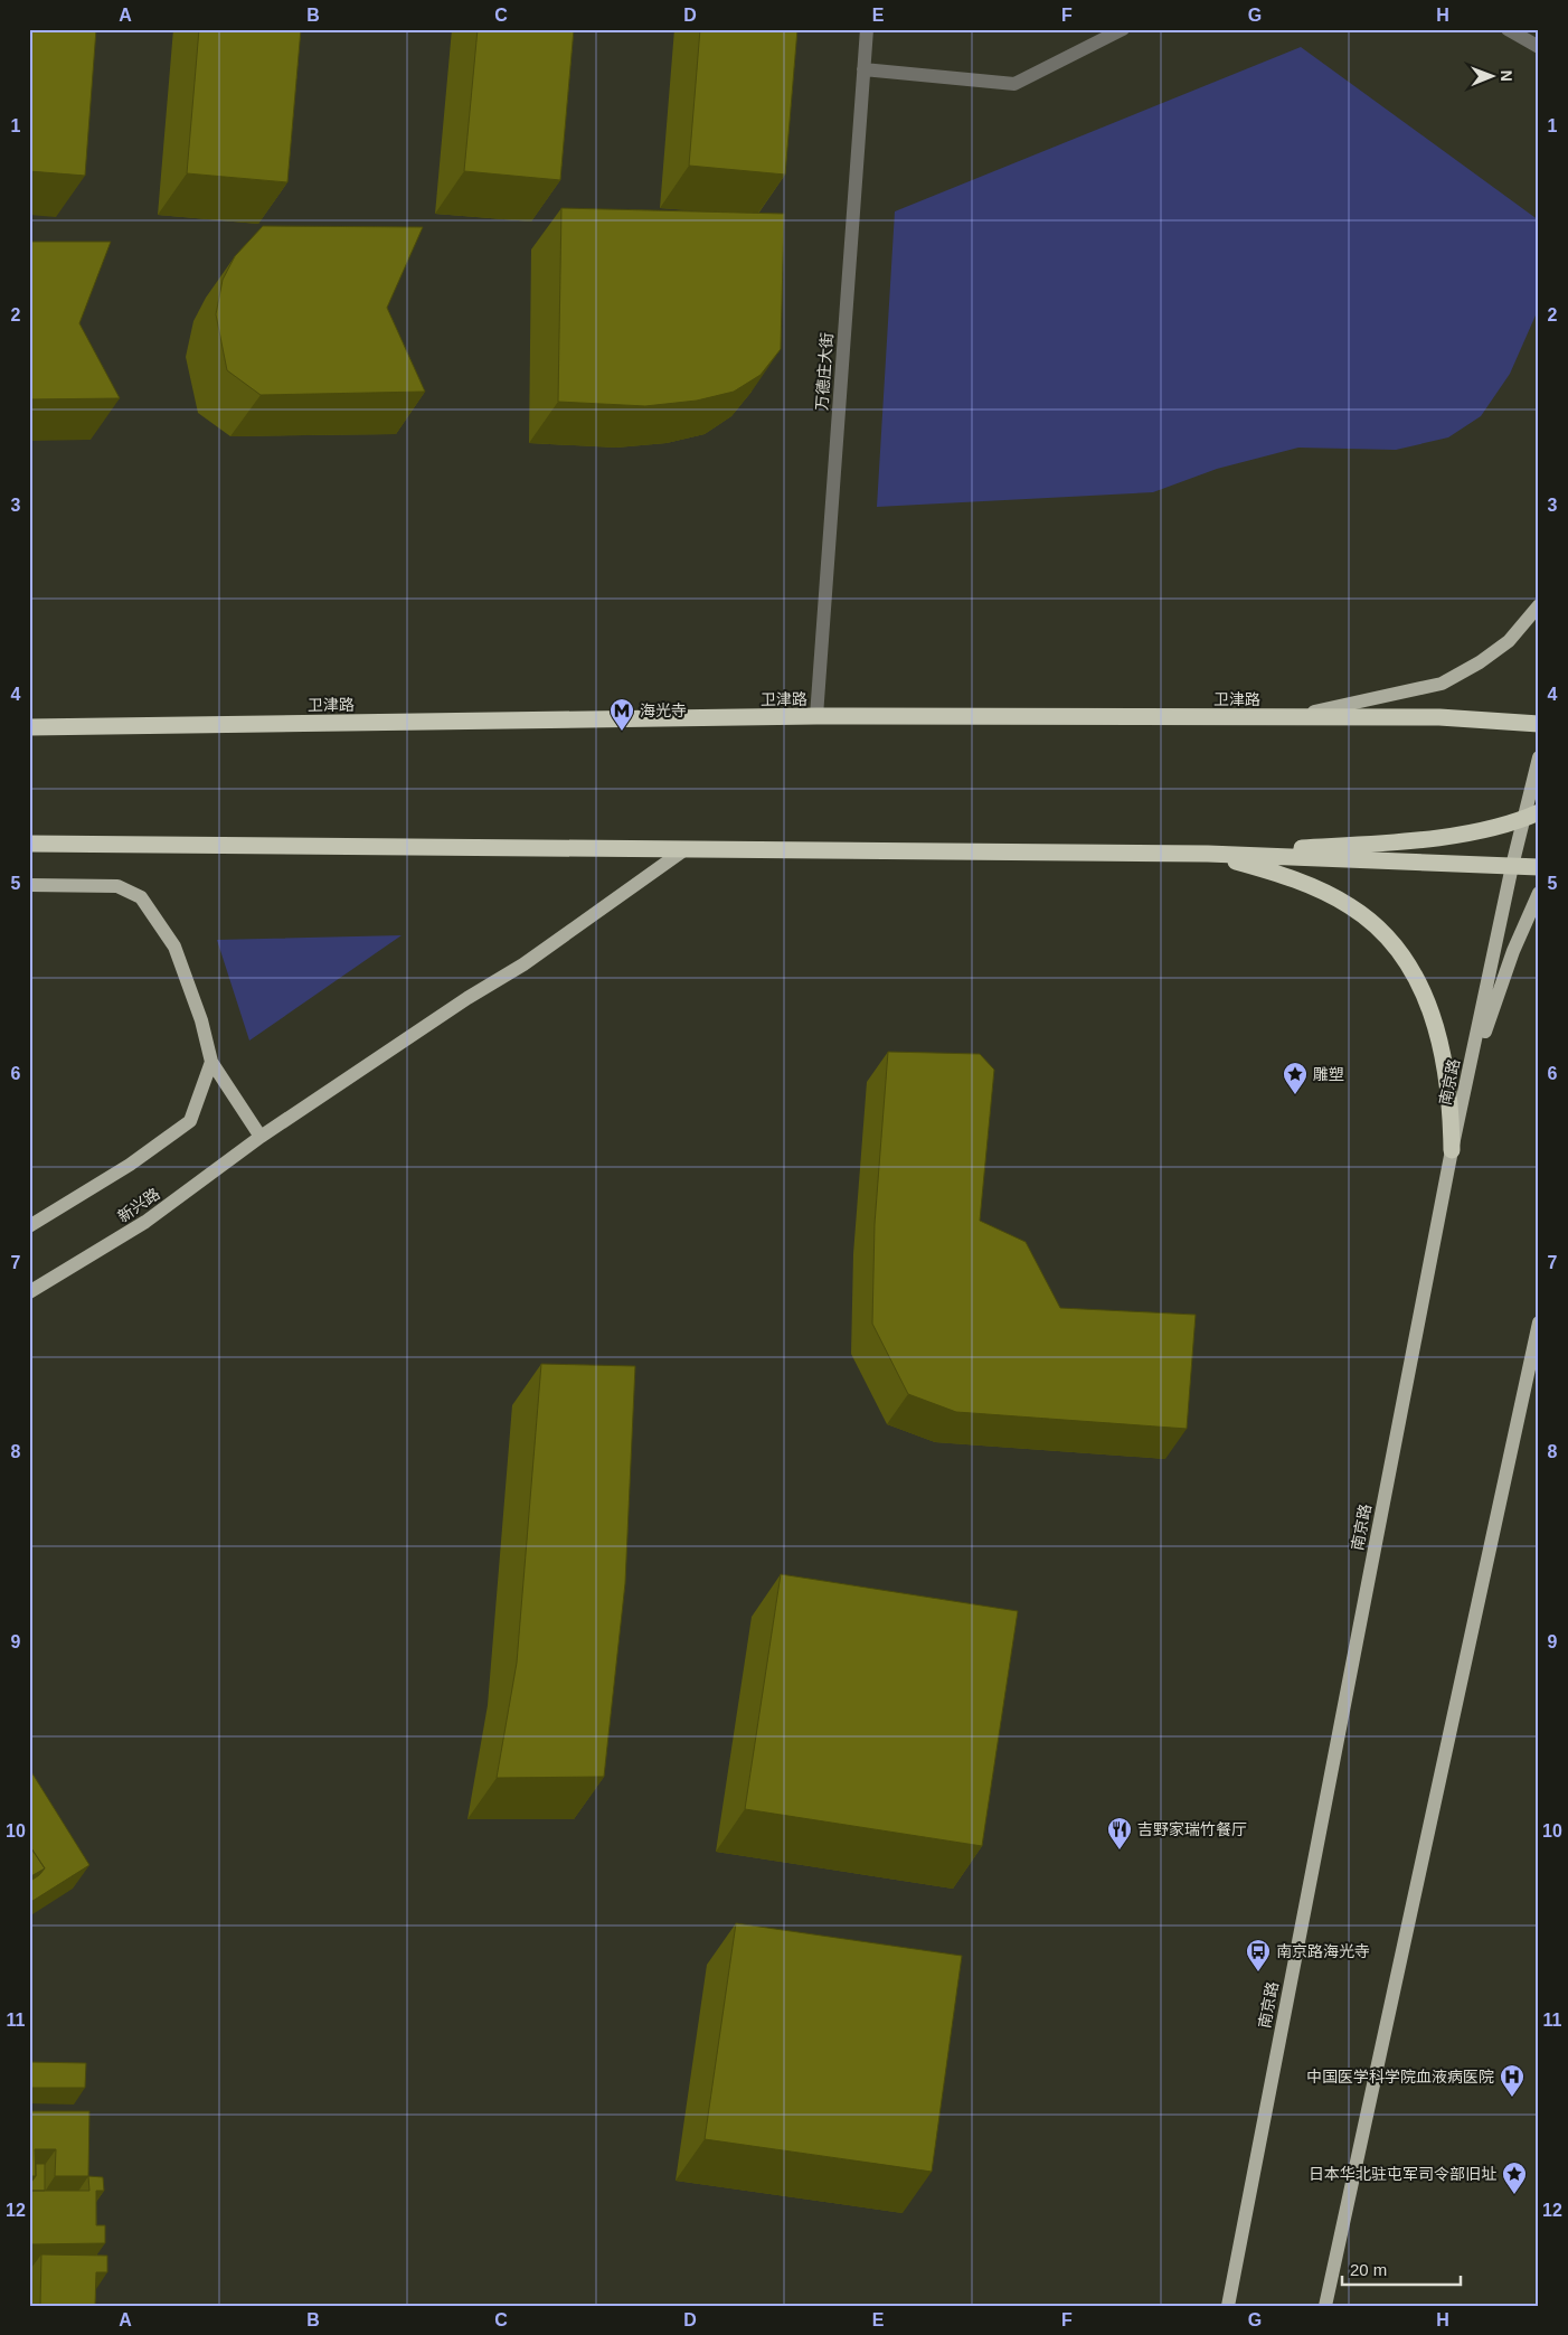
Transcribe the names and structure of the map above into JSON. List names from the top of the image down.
{
  "streets": {
    "highway": ["卫津路"],
    "main road": ["南京路", "新兴路"],
    "street": ["万德庄大街"]
  },
  "crossings": [
    ["万德庄大街", "卫津路"]
  ],
  "places": {
    "metro station": ["海光寺"],
    "place": ["雕塑", "日本华北驻屯军司令部旧址"],
    "restaurant": ["吉野家瑞竹餐厅"],
    "bus stop": ["南京路海光寺"],
    "hospital": ["中国医学科学院血液病医院"]
  },
  "scale_bar": "20 m",
  "north": "right",
  "grid": {
    "columns": [
      "A",
      "B",
      "C",
      "D",
      "E",
      "F",
      "G",
      "H"
    ],
    "rows": [
      "1",
      "2",
      "3",
      "4",
      "5",
      "6",
      "7",
      "8",
      "9",
      "10",
      "11",
      "12"
    ]
  }
}
